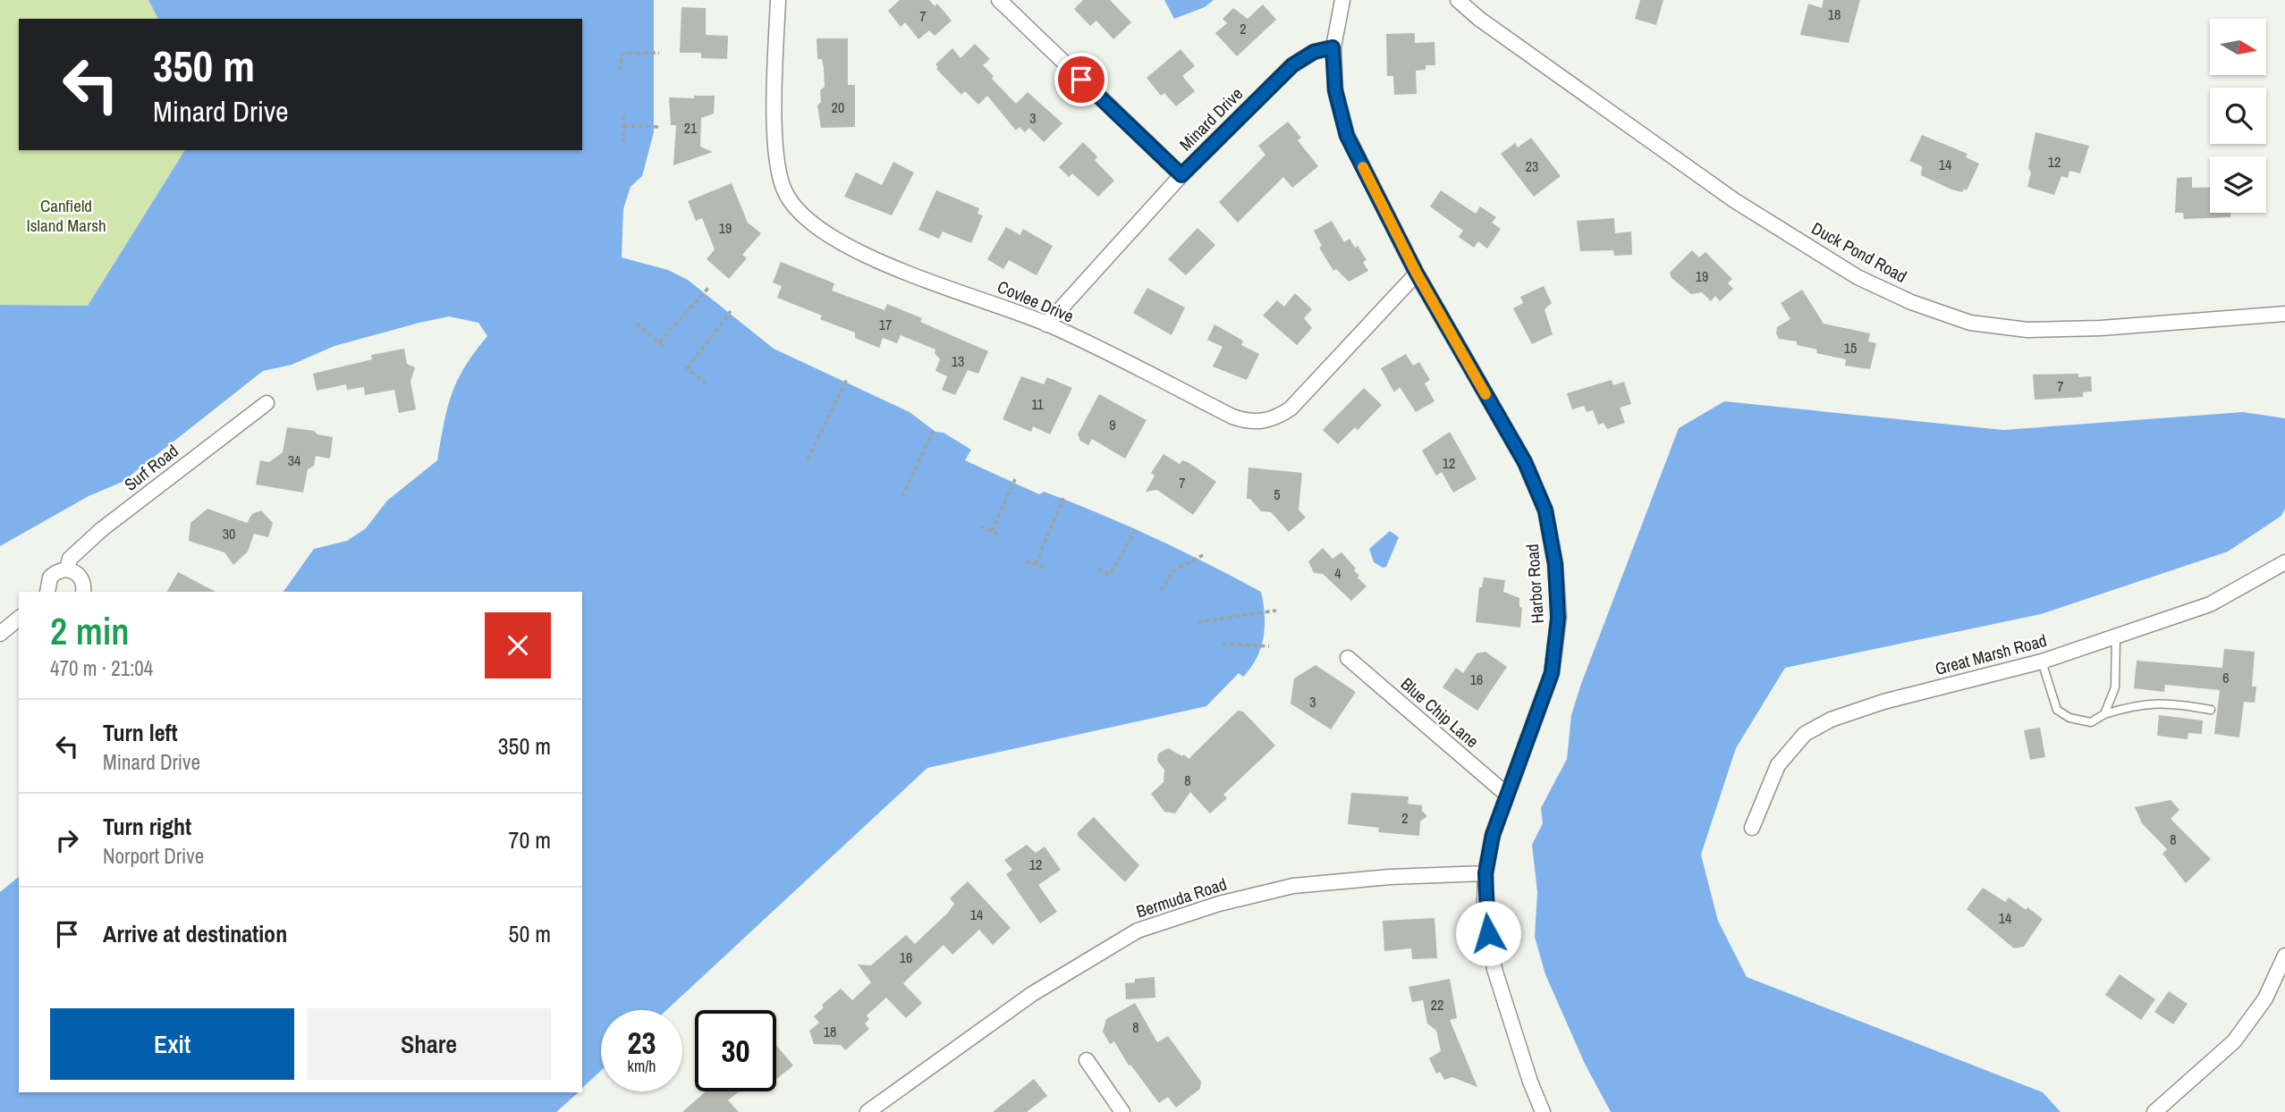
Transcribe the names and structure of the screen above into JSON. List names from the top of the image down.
{
  "streets": {
    "street": [
      "Minard Drive",
      "Duck Pond Road",
      "Covlee Drive",
      "Surf Road",
      "Harbor Road",
      "Great Marsh Road",
      "Blue Chip Lane",
      "Bermuda Road"
    ]
  },
  "crossings": [
    ["Minard Drive", "Covlee Drive"],
    ["Minard Drive", "Harbor Road"],
    ["Covlee Drive", "Harbor Road"],
    ["Harbor Road", "Blue Chip Lane"],
    ["Harbor Road", "Bermuda Road"]
  ],
  "parks": ["Canfield Island Marsh"],
  "house_numbers": [
    "18",
    "7",
    "2",
    "20",
    "3",
    "21",
    "12",
    "14",
    "23",
    "19",
    "19",
    "17",
    "15",
    "13",
    "7",
    "11",
    "9",
    "34",
    "12",
    "7",
    "5",
    "30",
    "4",
    "6",
    "16",
    "3",
    "8",
    "2",
    "8",
    "12",
    "14",
    "14",
    "16",
    "22",
    "8",
    "18"
  ],
  "north": "right",
  "page": {
    "turn": ["350 m", "Minard Drive"],
    "heading": ["2 min", "470 m · 21:04"],
    "list": [
      {
        "name": "Turn left",
        "note": "Minard Drive",
        "value": "350 m"
      },
      {
        "name": "Turn right",
        "note": "Norport Drive",
        "value": "70 m"
      },
      {
        "name": "Arrive at destination",
        "value": "50 m"
      }
    ],
    "buttons": ["Exit", "Share"],
    "speed": "23 km/h",
    "limit": "30"
  }
}
